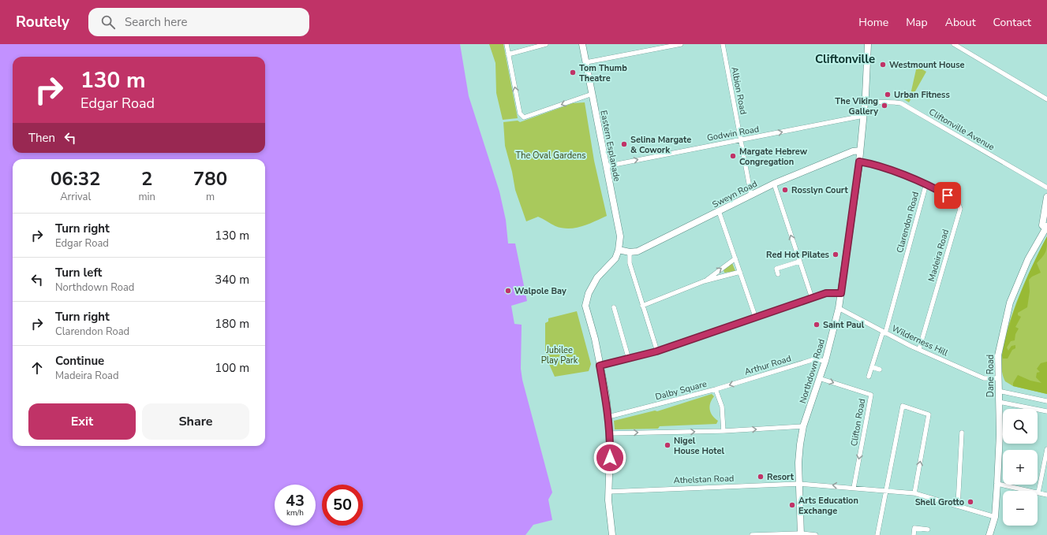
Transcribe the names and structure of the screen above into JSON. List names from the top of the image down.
{
  "streets": {
    "main road": [
      "Eastern Esplanade",
      "Sweyn Road",
      "Northdown Road",
      "Dane Road"
    ],
    "street": [
      "Albion Road",
      "Cliftonville Avenue",
      "Godwin Road",
      "Clarendon Road",
      "Madeira Road",
      "Wilderness Hill",
      "Arthur Road",
      "Dalby Square",
      "Clifton Road",
      "Athelstan Road"
    ]
  },
  "crossings": [
    ["Albion Road", "Godwin Road"],
    ["Albion Road", "Sweyn Road"],
    ["Cliftonville Avenue", "Northdown Road"],
    ["Godwin Road", "Eastern Esplanade"],
    ["Godwin Road", "Northdown Road"],
    ["Eastern Esplanade", "Sweyn Road"],
    ["Sweyn Road", "Northdown Road"],
    ["Clarendon Road", "Madeira Road"],
    ["Clarendon Road", "Wilderness Hill"],
    ["Clarendon Road", "Northdown Road"],
    ["Madeira Road", "Wilderness Hill"],
    ["Wilderness Hill", "Northdown Road"],
    ["Wilderness Hill", "Dane Road"],
    ["Arthur Road", "Northdown Road"],
    ["Arthur Road", "Dalby Square"],
    ["Northdown Road", "Clifton Road"],
    ["Northdown Road", "Athelstan Road"],
    ["Dane Road", "Athelstan Road"],
    ["Clifton Road", "Athelstan Road"]
  ],
  "one_way": ["Godwin Road", "Arthur Road"],
  "districts": ["Cliftonville"],
  "parks": ["The Oval Gardens", "Jubilee Play Park"],
  "places": [
    "Westmount House",
    "Tom Thumb Theatre",
    "Urban Fitness",
    "The Viking Gallery",
    "Selina Margate & Cowork",
    "Margate Hebrew Congregation",
    "Rosslyn Court",
    "Red Hot Pilates",
    "Walpole Bay",
    "Saint Paul",
    "Nigel House Hotel",
    "Resort",
    "Shell Grotto",
    "Arts Education Exchange"
  ],
  "page": {
    "header": "Routely",
    "search": "Search here",
    "nav": [
      "Home",
      "Map",
      "About",
      "Contact"
    ],
    "turn": ["130 m", "Edgar Road"],
    "then": "Then",
    "eta": [
      "06:32",
      "Arrival",
      "2",
      "min",
      "780",
      "m"
    ],
    "list": [
      {
        "name": "Turn right",
        "note": "Edgar Road",
        "value": "130 m"
      },
      {
        "name": "Turn left",
        "note": "Northdown Road",
        "value": "340 m"
      },
      {
        "name": "Turn right",
        "note": "Clarendon Road",
        "value": "180 m"
      },
      {
        "name": "Continue",
        "note": "Madeira Road",
        "value": "100 m"
      }
    ],
    "buttons": ["Exit", "Share"],
    "map_buttons": ["+", "−"],
    "speed": "43 km/h",
    "limit": "50"
  }
}
